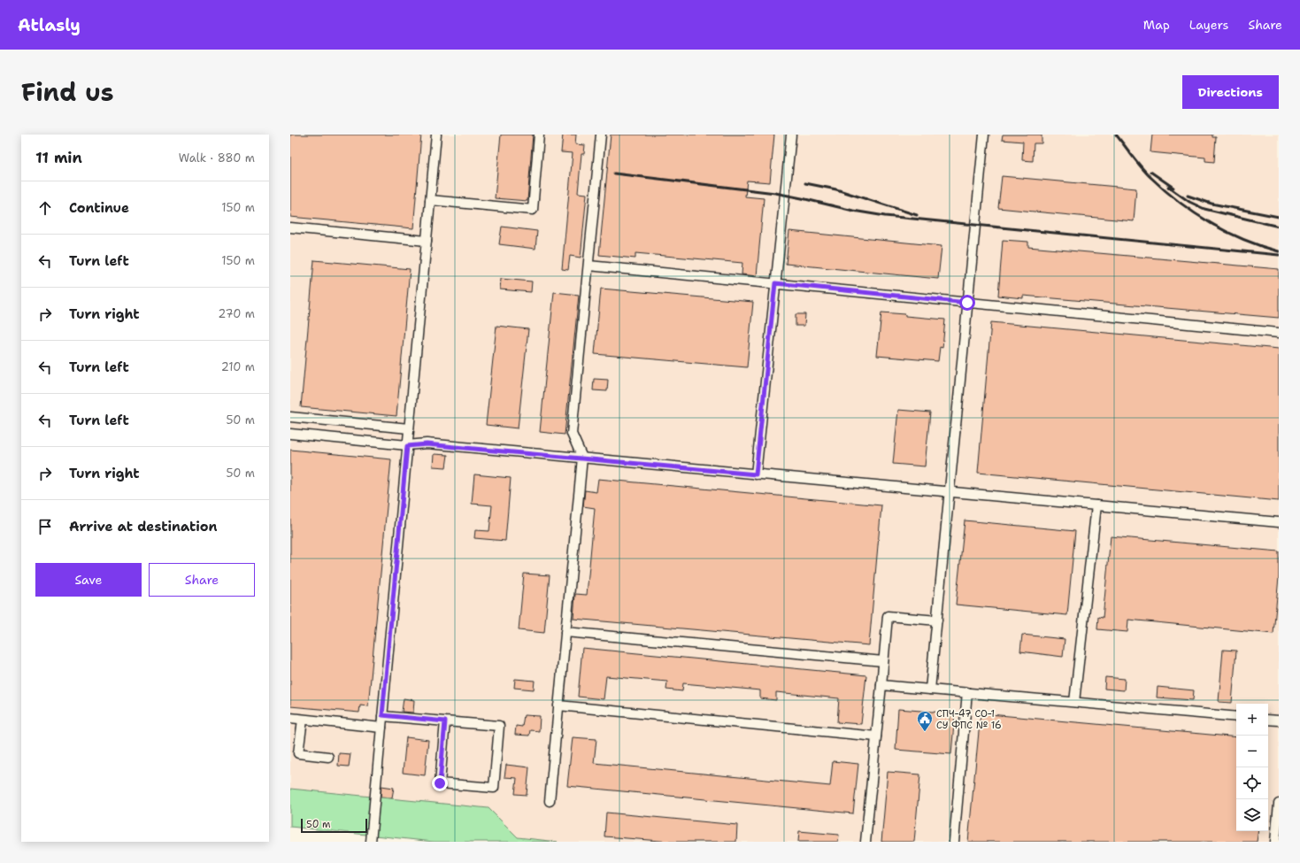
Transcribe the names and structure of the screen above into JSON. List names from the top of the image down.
{
  "places": {
    "public building": ["СПЧ-47 СО-1 СУ ФПС № 16"]
  },
  "scale_bar": "50 m",
  "page": {
    "header": "Atlasly",
    "nav": ["Map", "Layers", "Share"],
    "title": "Find us",
    "buttons": [
      "Directions",
      ["Save", "Share"]
    ],
    "heading": ["11 min", "Walk · 880 m"],
    "list": [
      ["Continue", "150 m"],
      ["Turn left", "150 m"],
      ["Turn right", "270 m"],
      ["Turn left", "210 m"],
      ["Turn left", "50 m"],
      ["Turn right", "50 m"],
      "Arrive at destination"
    ],
    "map_buttons": ["+", "−"],
    "scale": "50 m"
  }
}
